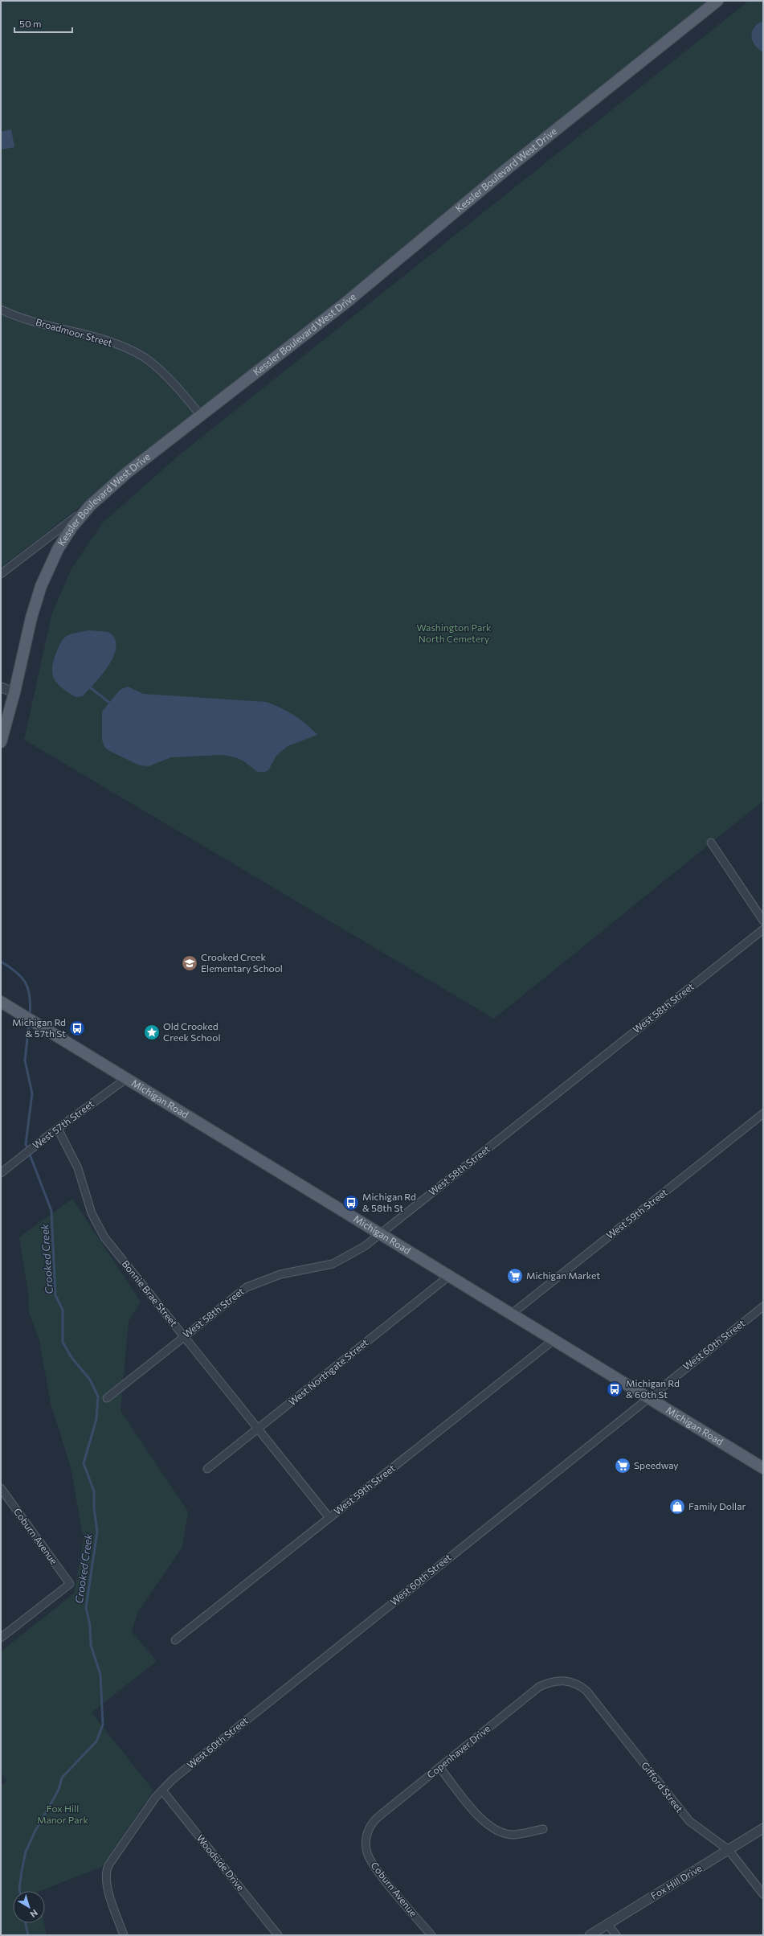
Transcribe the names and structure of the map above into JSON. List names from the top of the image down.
{
  "streets": {
    "main road": ["Kessler Boulevard West Drive", "Michigan Road"],
    "street": [
      "Broadmoor Street",
      "West 58th Street",
      "West 57th Street",
      "West 59th Street",
      "Bonnie Brae Street",
      "West 60th Street",
      "West Northgate Street",
      "Coburn Avenue",
      "Copenhaver Drive",
      "Gifford Street",
      "Woodside Drive",
      "Fox Hill Drive"
    ]
  },
  "crossings": [
    ["Kessler Boulevard West Drive", "Broadmoor Street"],
    ["West 58th Street", "Michigan Road"],
    ["West 58th Street", "Bonnie Brae Street"],
    ["Michigan Road", "West 57th Street"],
    ["Michigan Road", "West 59th Street"],
    ["Michigan Road", "West 60th Street"],
    ["Michigan Road", "West Northgate Street"],
    ["West 57th Street", "Bonnie Brae Street"],
    ["West 59th Street", "Bonnie Brae Street"],
    ["Bonnie Brae Street", "West Northgate Street"],
    ["West 60th Street", "Woodside Drive"],
    ["Coburn Avenue", "Copenhaver Drive"],
    ["Copenhaver Drive", "Gifford Street"],
    ["Gifford Street", "Fox Hill Drive"]
  ],
  "water": ["Crooked Creek"],
  "parks": ["Washington Park North Cemetery", "Fox Hill Manor Park"],
  "places": {
    "school or university": ["Crooked Creek Elementary School"],
    "bus stop": ["Michigan Rd & 57th St", "Michigan Rd & 58th St", "Michigan Rd & 60th St"],
    "place": ["Old Crooked Creek School"],
    "supermarket": ["Michigan Market", "Speedway"],
    "shop": ["Family Dollar"]
  },
  "scale_bar": "50 m",
  "north": "bottom right"
}
